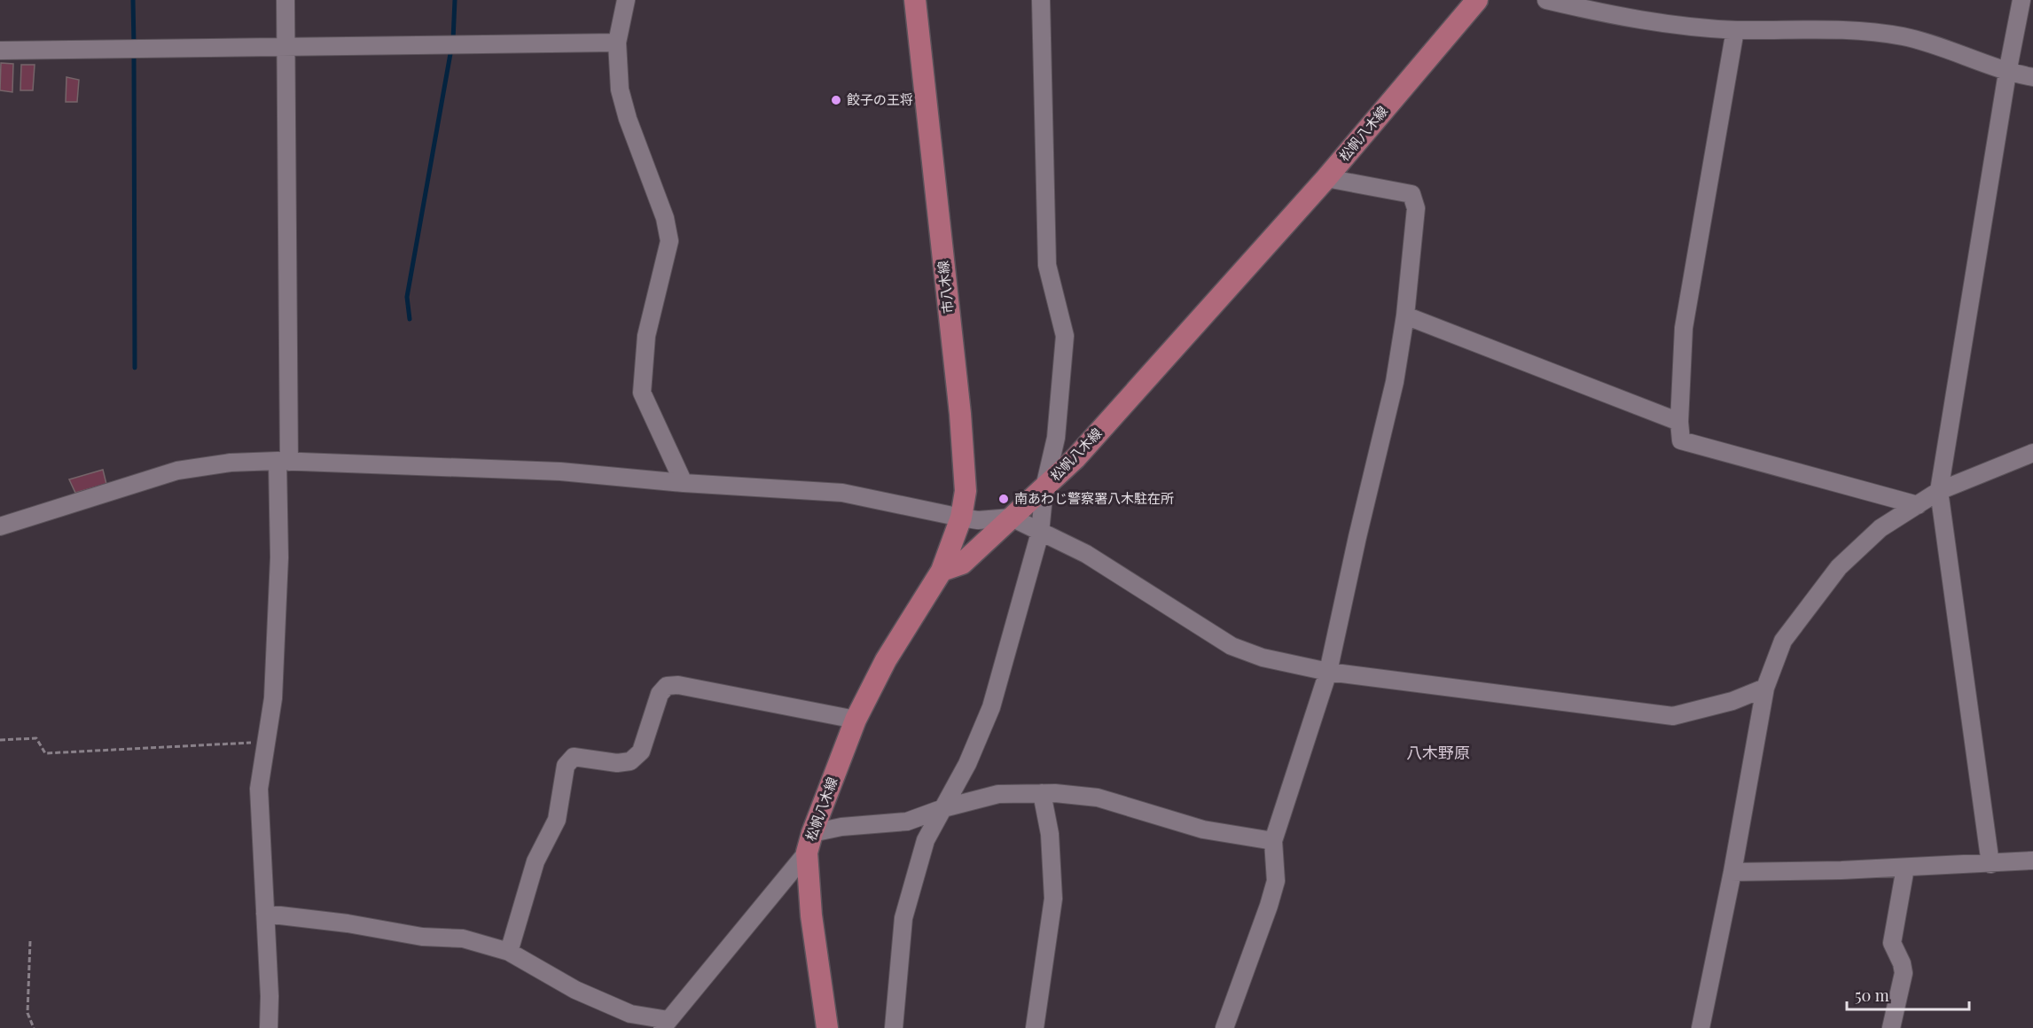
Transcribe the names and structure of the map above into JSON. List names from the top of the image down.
{
  "streets": {
    "main road": ["松帆八木線", "市八木線"]
  },
  "crossings": [
    ["松帆八木線", "市八木線"]
  ],
  "districts": ["八木野原"],
  "places": ["餃子の王将", "南あわじ警察署八木駐在所"],
  "scale_bar": "50 m"
}
